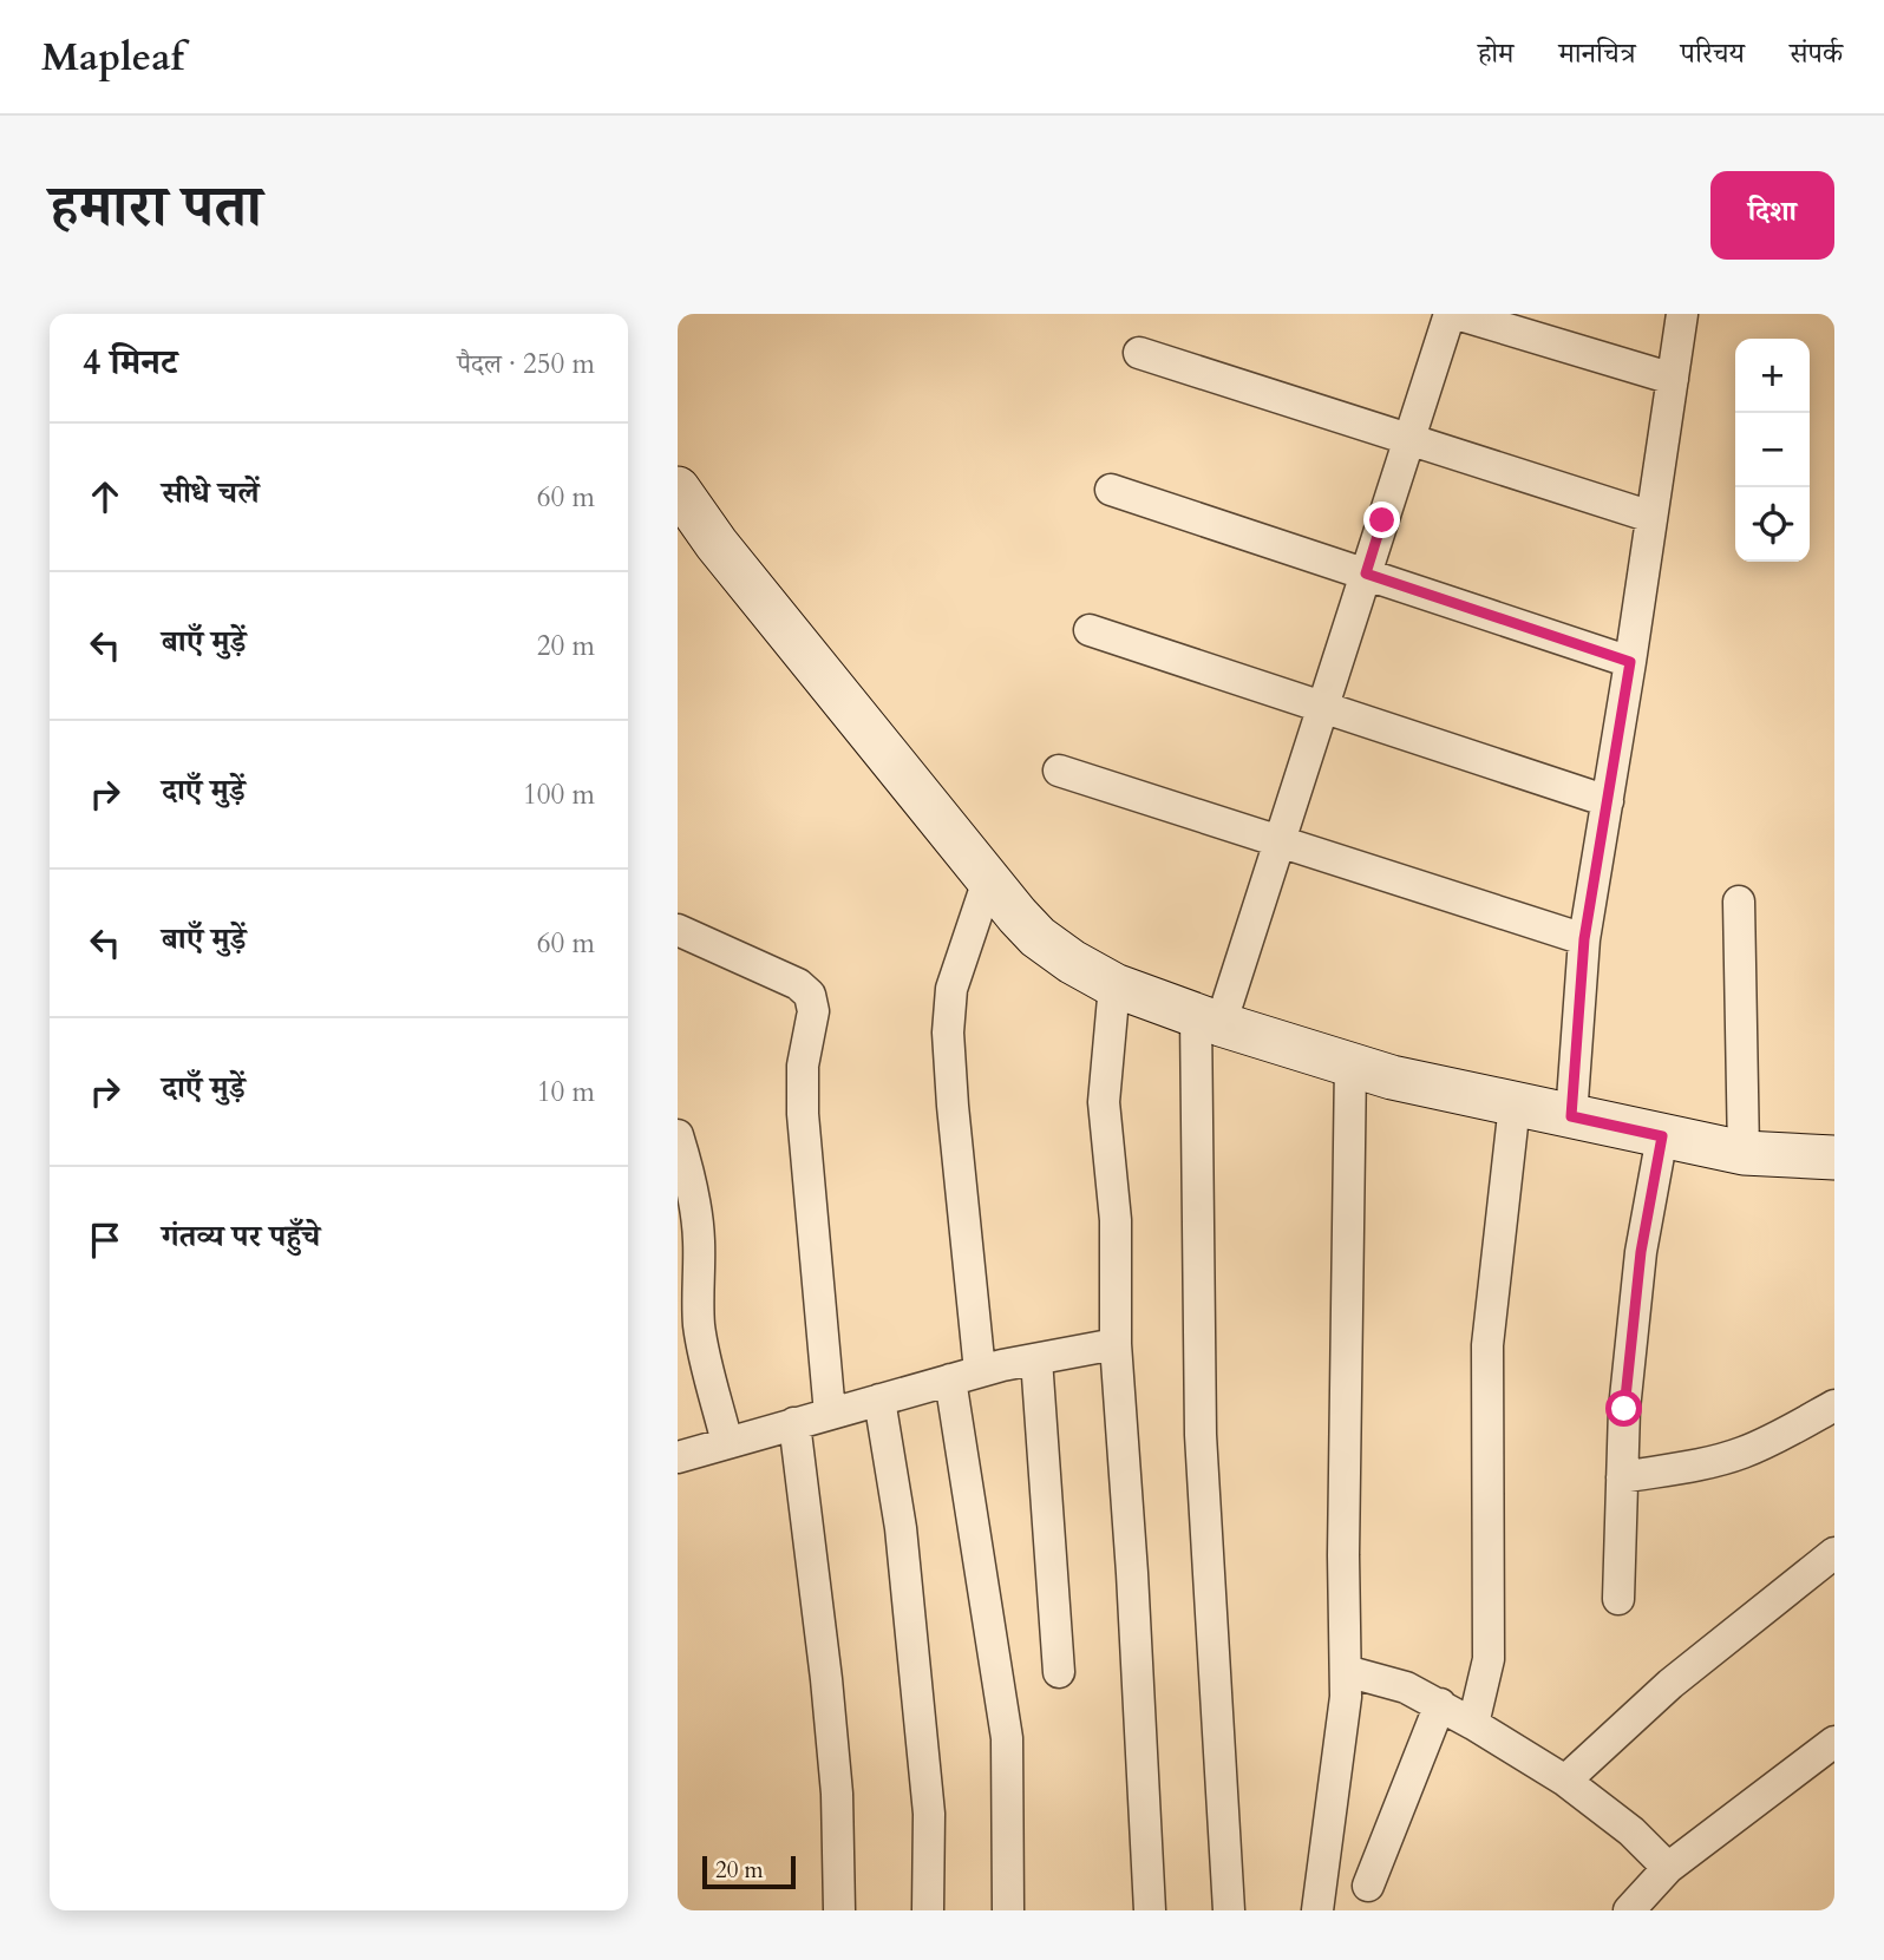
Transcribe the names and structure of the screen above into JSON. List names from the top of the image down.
{
  "scale_bar": "20 m",
  "page": {
    "header": "Mapleaf",
    "nav": [
      "होम",
      "मानचित्र",
      "परिचय",
      "संपर्क"
    ],
    "title": "हमारा पता",
    "buttons": "दिशा",
    "heading": ["4 मिनट", "पैदल · 250 m"],
    "map_buttons": ["+", "−"],
    "list": [
      ["सीधे चलें", "60 m"],
      ["बाएँ मुड़ें", "20 m"],
      ["दाएँ मुड़ें", "100 m"],
      ["बाएँ मुड़ें", "60 m"],
      ["दाएँ मुड़ें", "10 m"],
      "गंतव्य पर पहुँचे"
    ],
    "scale": "20 m"
  }
}
